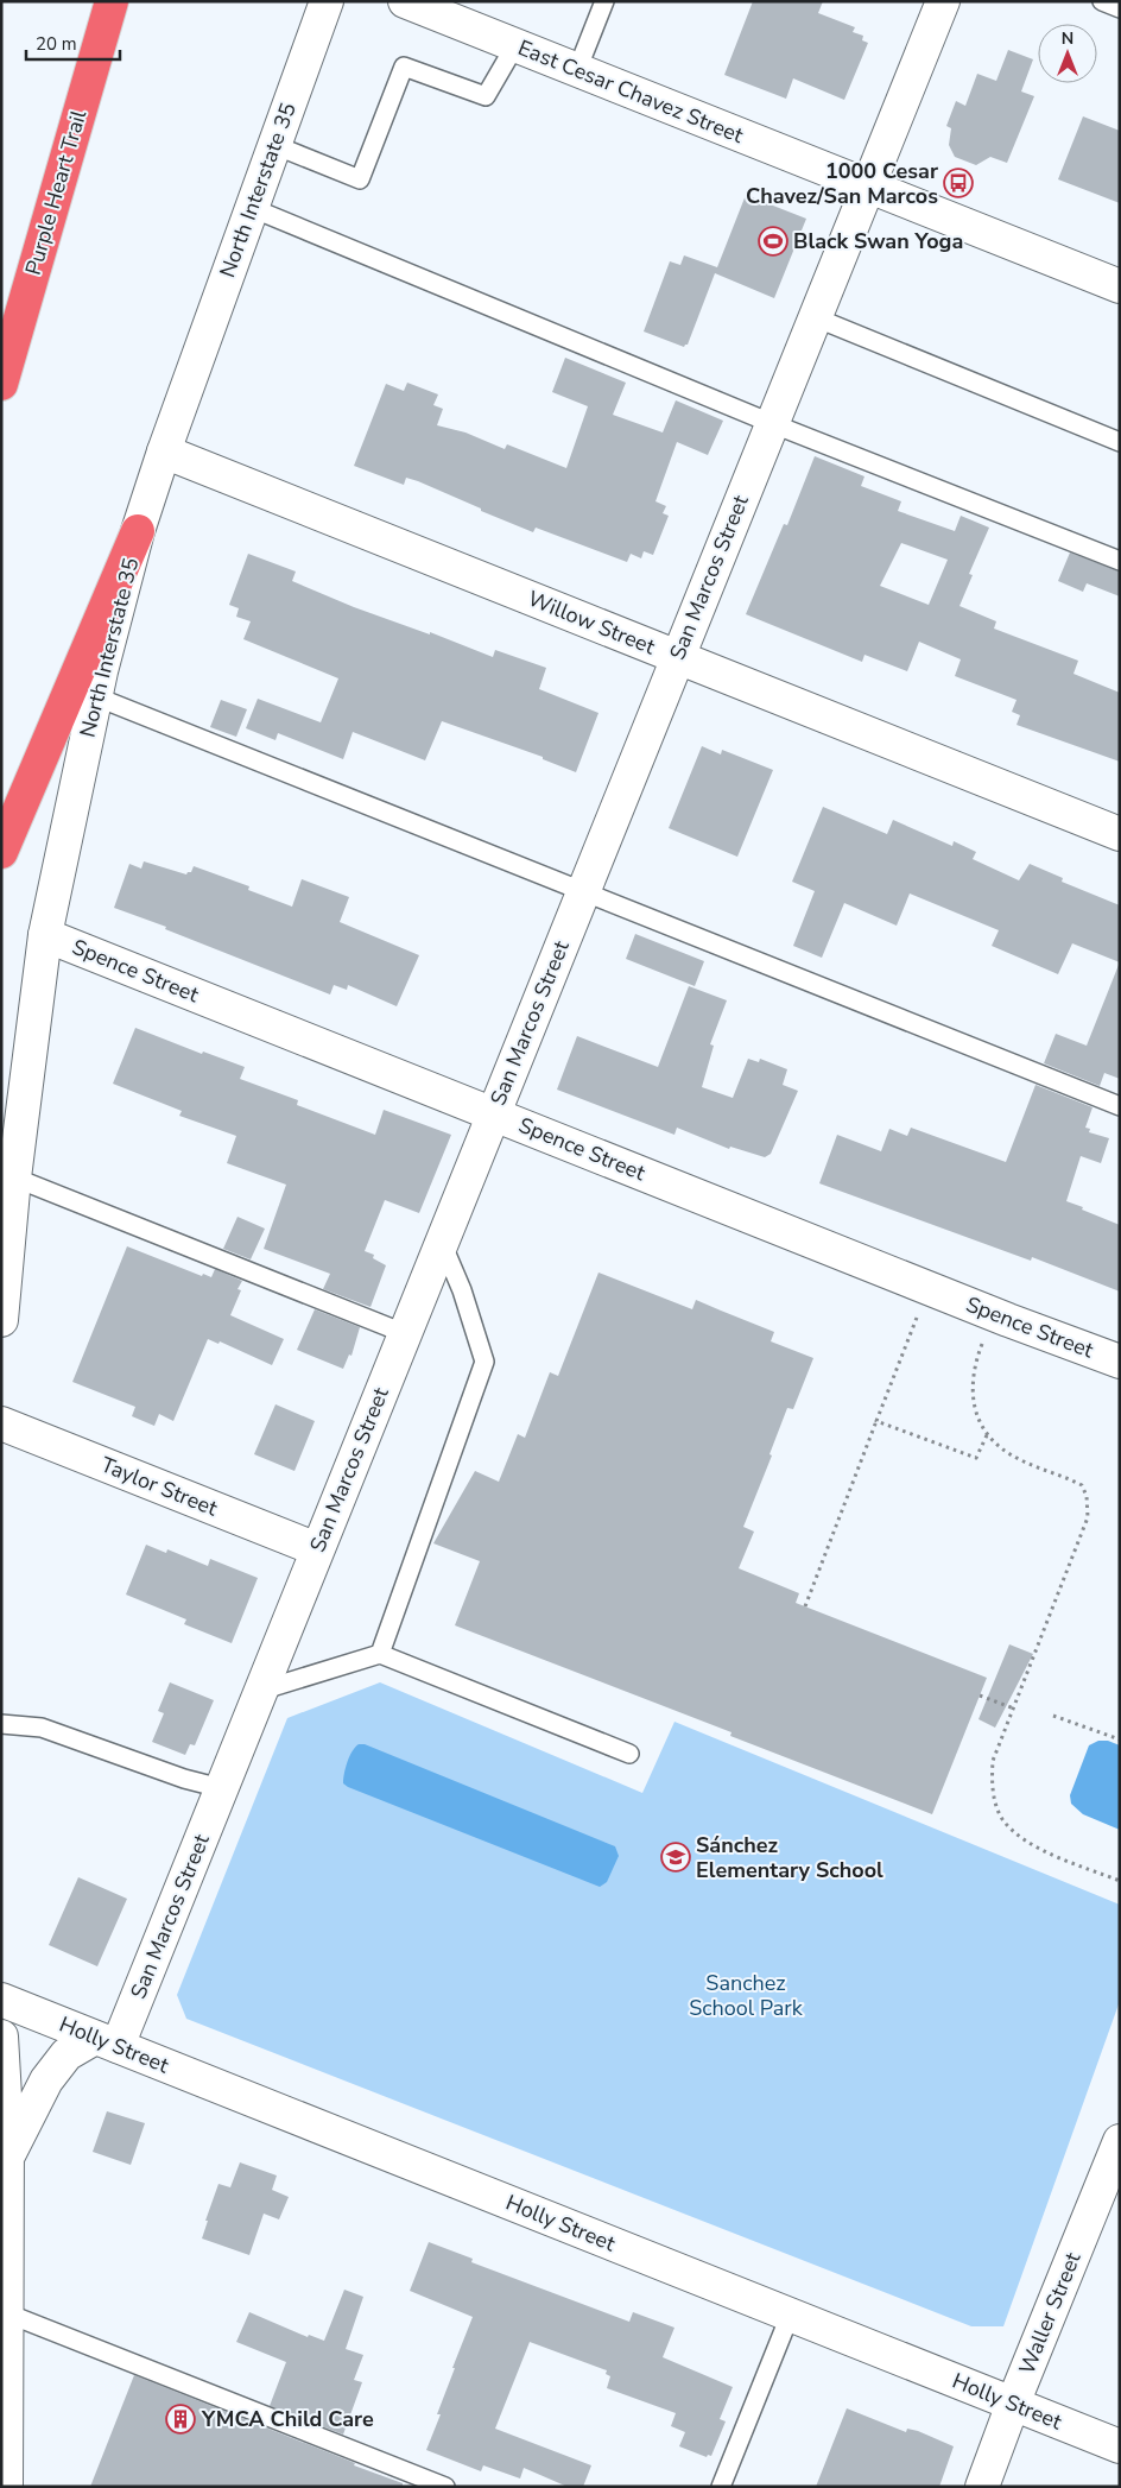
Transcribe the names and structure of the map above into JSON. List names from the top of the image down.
{
  "streets": {
    "highway": ["Purple Heart Trail"],
    "street": [
      "East Cesar Chavez Street",
      "North Interstate 35",
      "San Marcos Street",
      "Willow Street",
      "Spence Street",
      "Taylor Street",
      "Holly Street",
      "Waller Street"
    ]
  },
  "crossings": [
    ["East Cesar Chavez Street", "San Marcos Street"],
    ["North Interstate 35", "Willow Street"],
    ["North Interstate 35", "Spence Street"],
    ["San Marcos Street", "Willow Street"],
    ["San Marcos Street", "Spence Street"],
    ["San Marcos Street", "Taylor Street"],
    ["San Marcos Street", "Holly Street"],
    ["Holly Street", "Waller Street"]
  ],
  "parks": ["Sanchez School Park"],
  "places": {
    "bus stop": ["1000 Cesar Chavez/San Marcos"],
    "sports": ["Black Swan Yoga"],
    "school or university": ["Sánchez Elementary School"],
    "building": ["YMCA Child Care"]
  },
  "scale_bar": "20 m",
  "north": "top"
}
